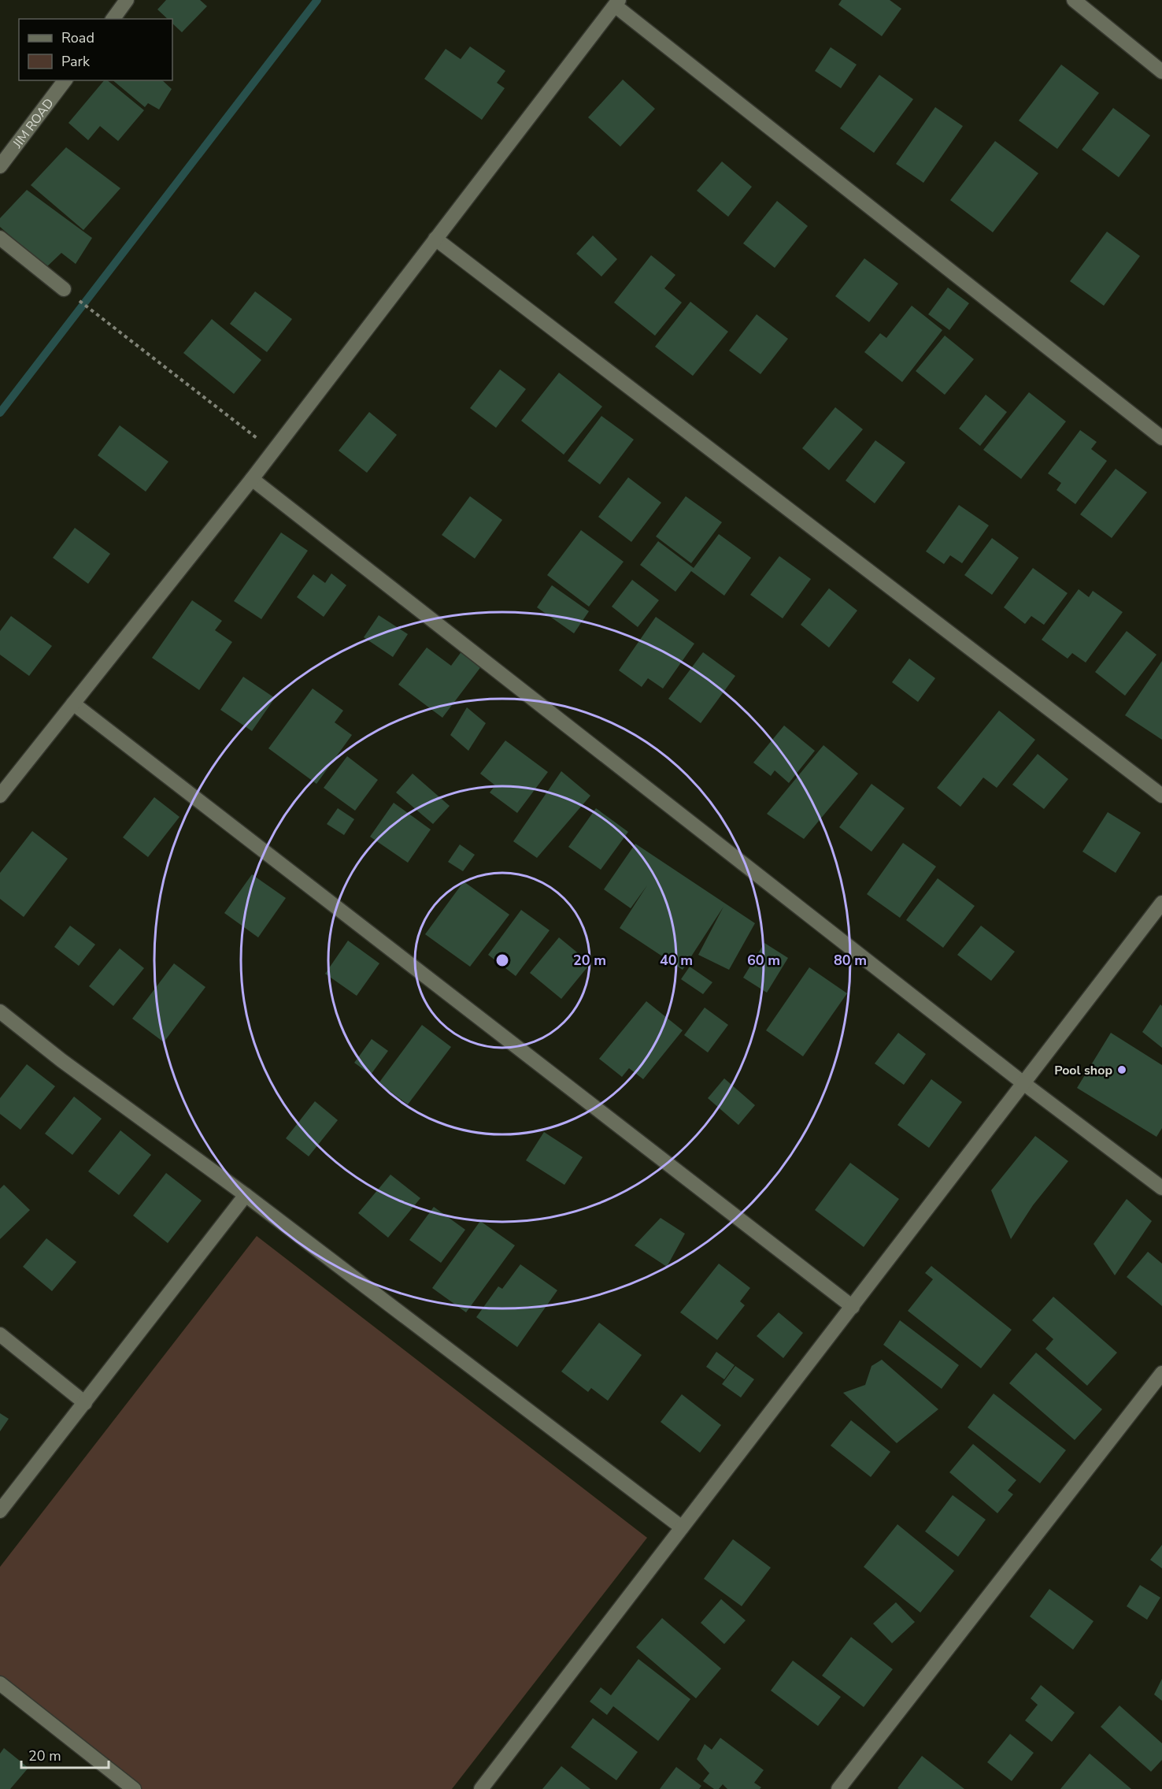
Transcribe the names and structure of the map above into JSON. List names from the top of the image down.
{
  "streets": {
    "street": ["JIM ROAD"]
  },
  "places": ["Pool shop"],
  "legend": ["Road", "Park"],
  "scale_bar": "20 m",
  "rings": [
    "20 m",
    "40 m",
    "60 m",
    "80 m"
  ]
}
